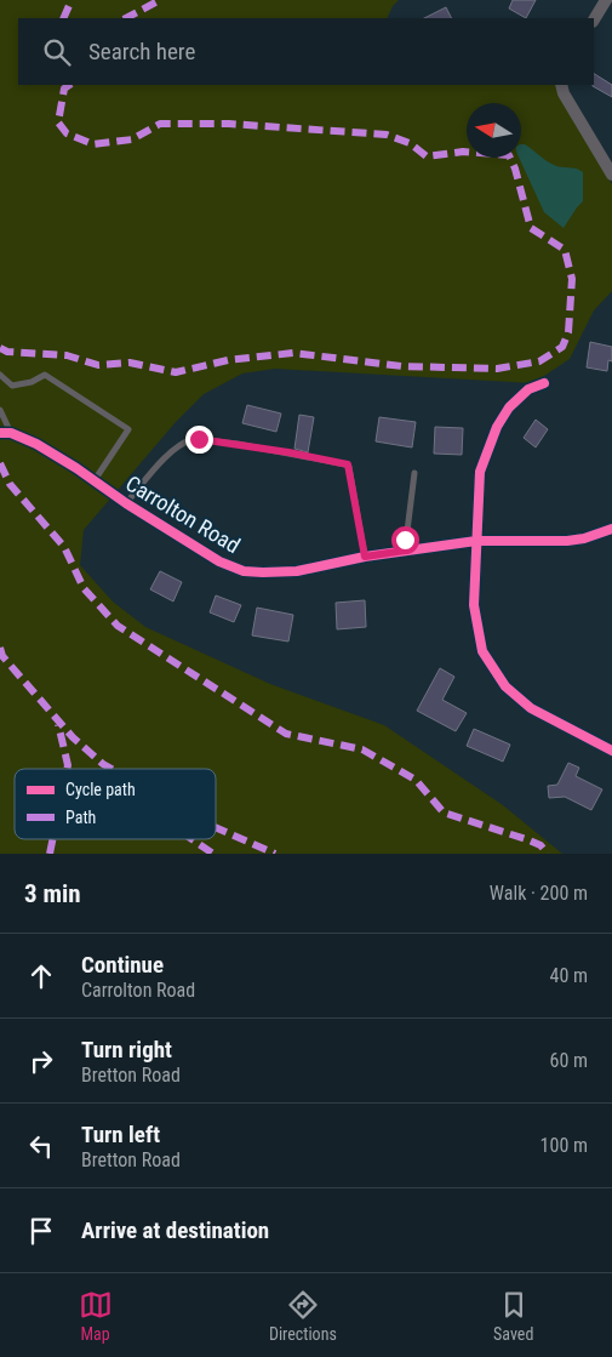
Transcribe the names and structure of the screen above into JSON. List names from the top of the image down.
{
  "streets": {
    "street": ["Carrolton Road"]
  },
  "legend": ["Cycle path", "Path"],
  "north": "left",
  "page": {
    "search": "Search here",
    "heading": ["3 min", "Walk · 200 m"],
    "list": [
      ["Continue", "Carrolton Road", "40 m"],
      ["Turn right", "Bretton Road", "60 m"],
      ["Turn left", "Bretton Road", "100 m"],
      "Arrive at destination"
    ],
    "nav": ["Map", "Directions", "Saved"]
  }
}
